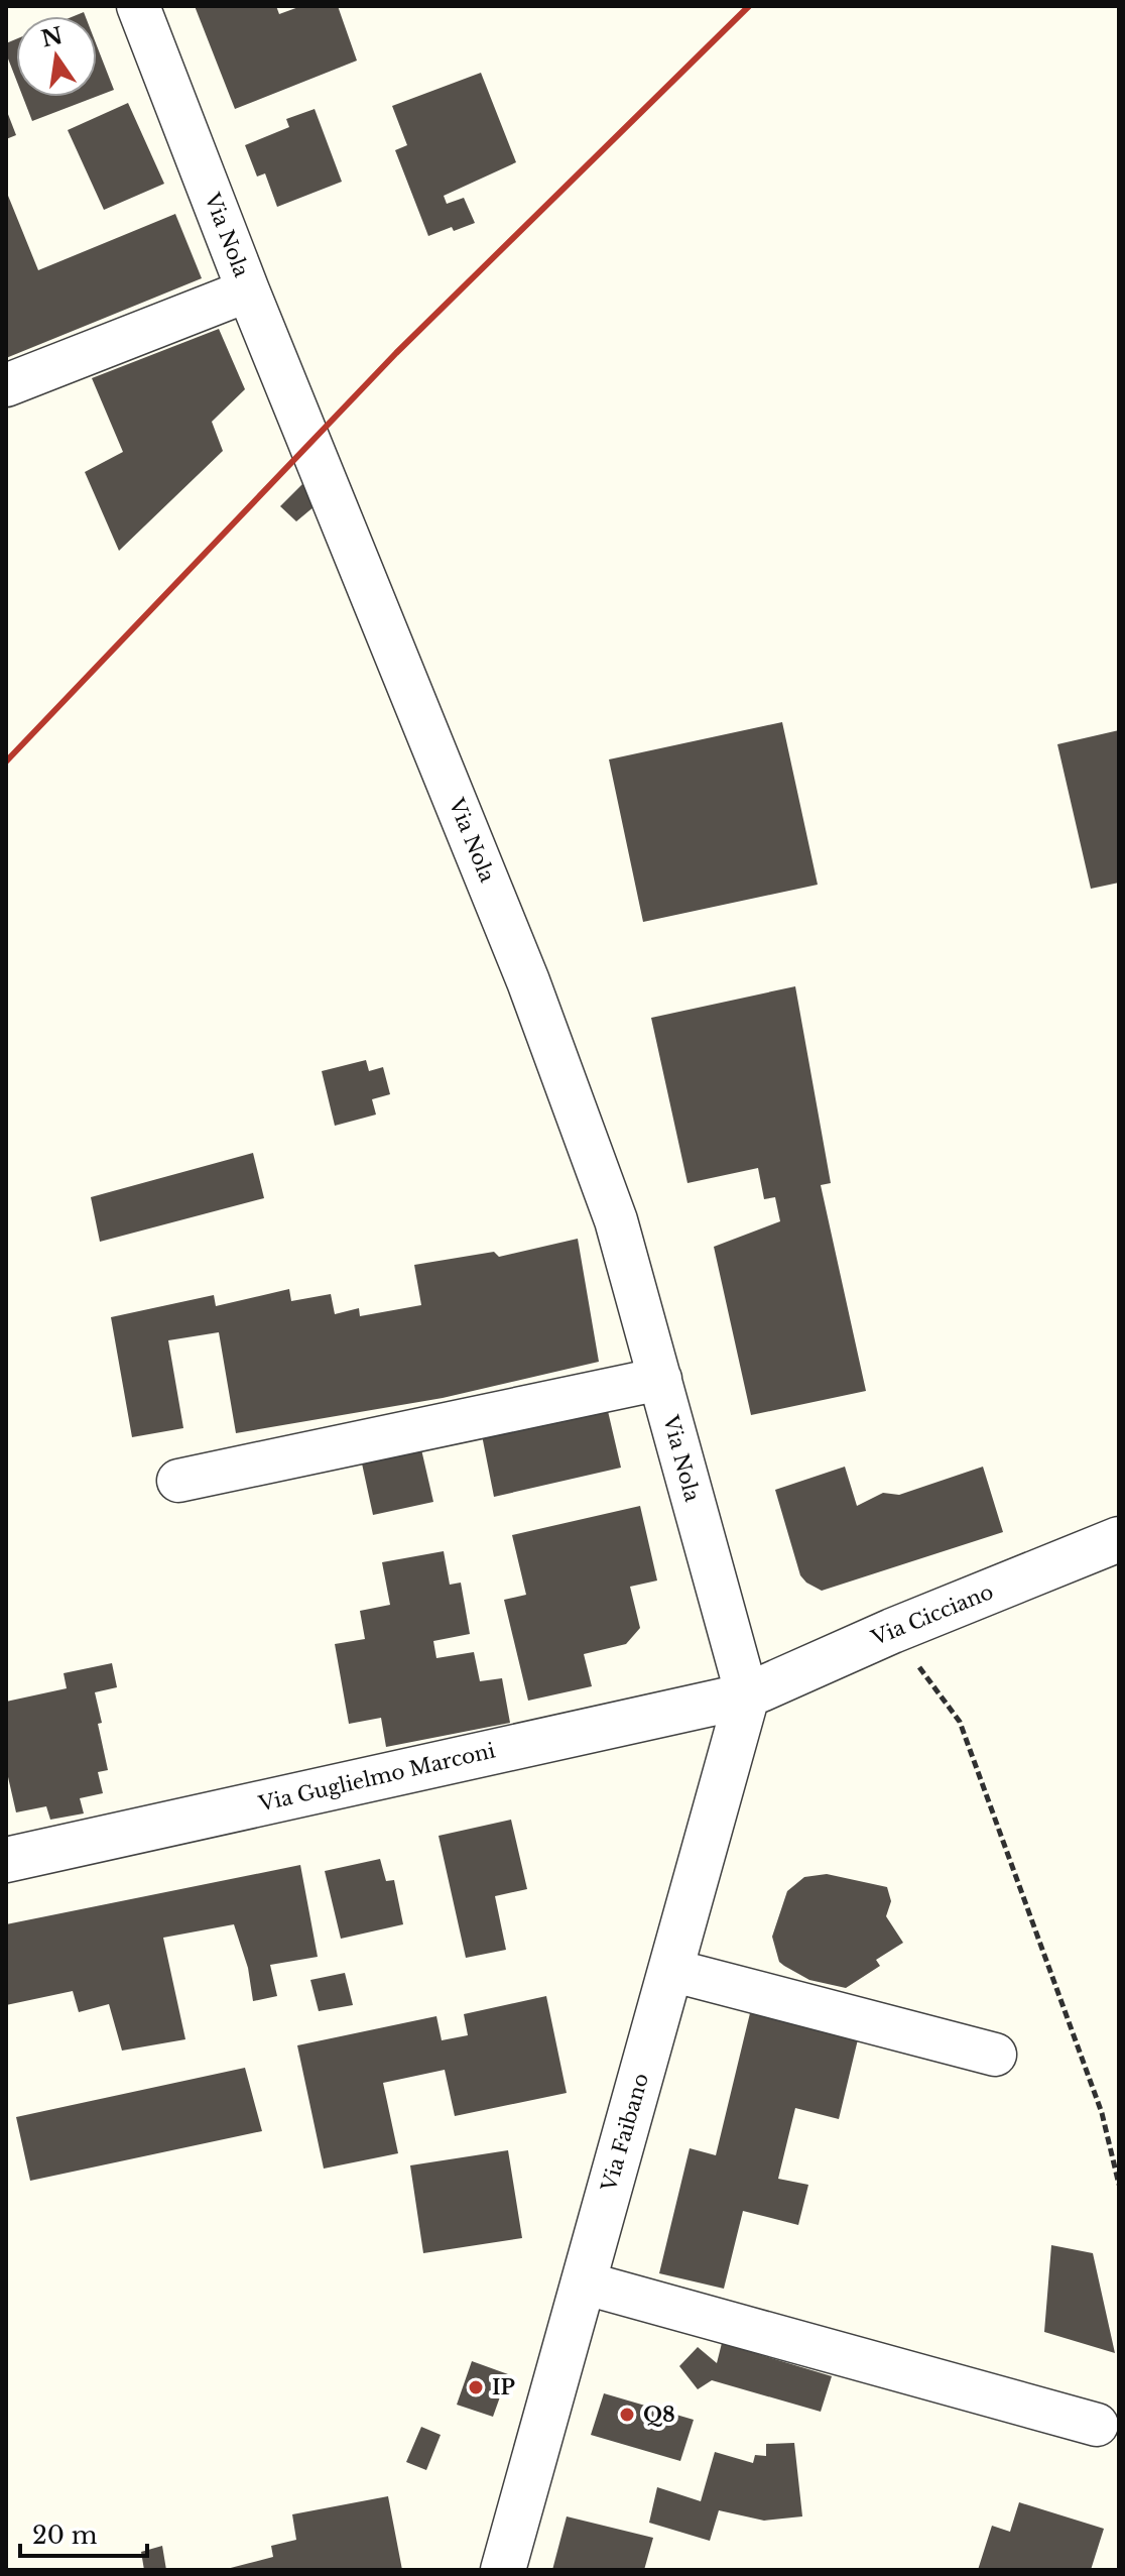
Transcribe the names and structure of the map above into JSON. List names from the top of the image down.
{
  "streets": {
    "street": [
      "Via Nola",
      "Via Cicciano",
      "Via Guglielmo Marconi",
      "Via Faibano"
    ]
  },
  "crossings": [
    ["Via Nola", "Via Cicciano"],
    ["Via Nola", "Via Guglielmo Marconi"],
    ["Via Nola", "Via Faibano"],
    ["Via Cicciano", "Via Guglielmo Marconi"],
    ["Via Cicciano", "Via Faibano"],
    ["Via Guglielmo Marconi", "Via Faibano"]
  ],
  "places": ["IP", "Q8"],
  "scale_bar": "20 m",
  "north": "top"
}
